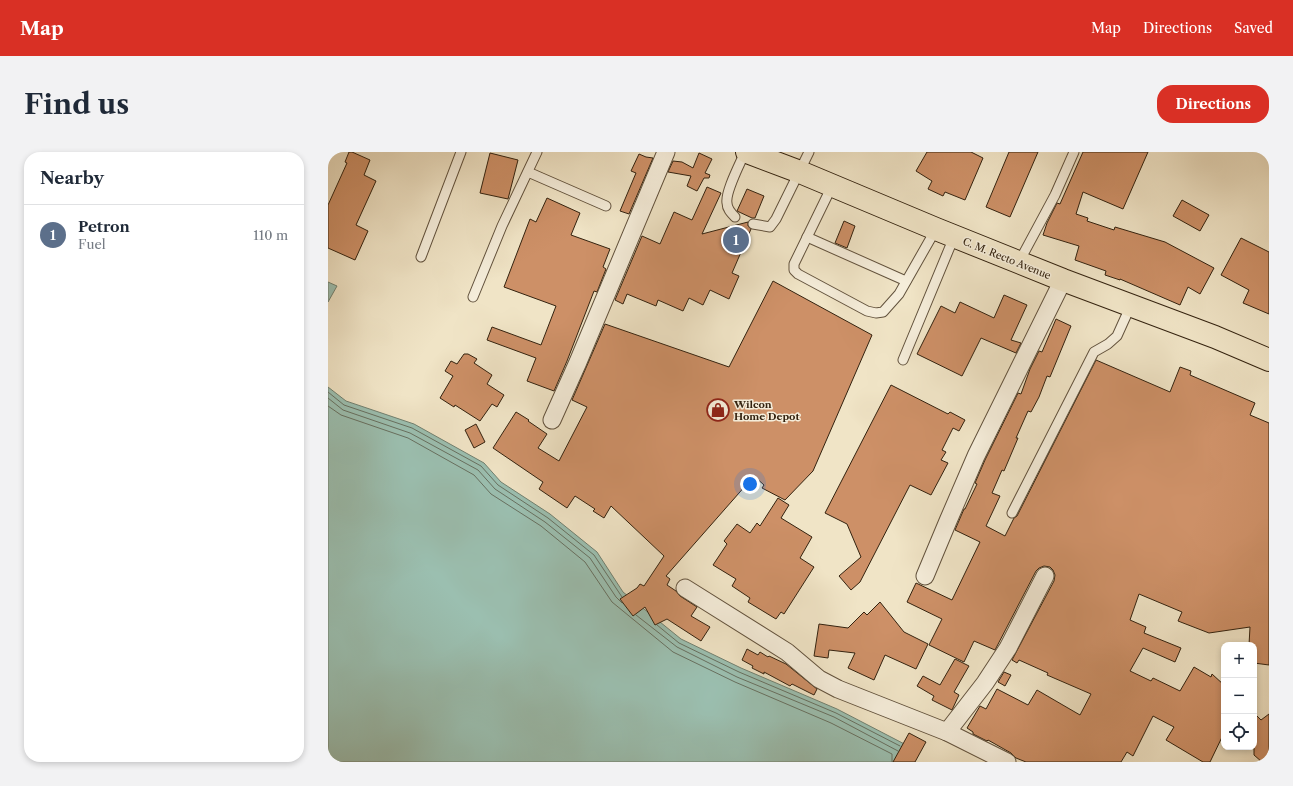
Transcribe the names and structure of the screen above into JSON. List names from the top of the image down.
{
  "streets": {
    "highway": ["C. M. Recto Avenue"]
  },
  "places": {
    "shop": ["Wilcon Home Depot"]
  },
  "page": {
    "header": "Map",
    "nav": ["Map", "Directions", "Saved"],
    "buttons": "Directions",
    "title": "Find us",
    "heading": "Nearby",
    "list": [
      {
        "mark": "1",
        "name": "Petron",
        "note": "Fuel",
        "value": "110 m"
      }
    ],
    "pins": "1",
    "map_buttons": ["+", "−"]
  }
}
